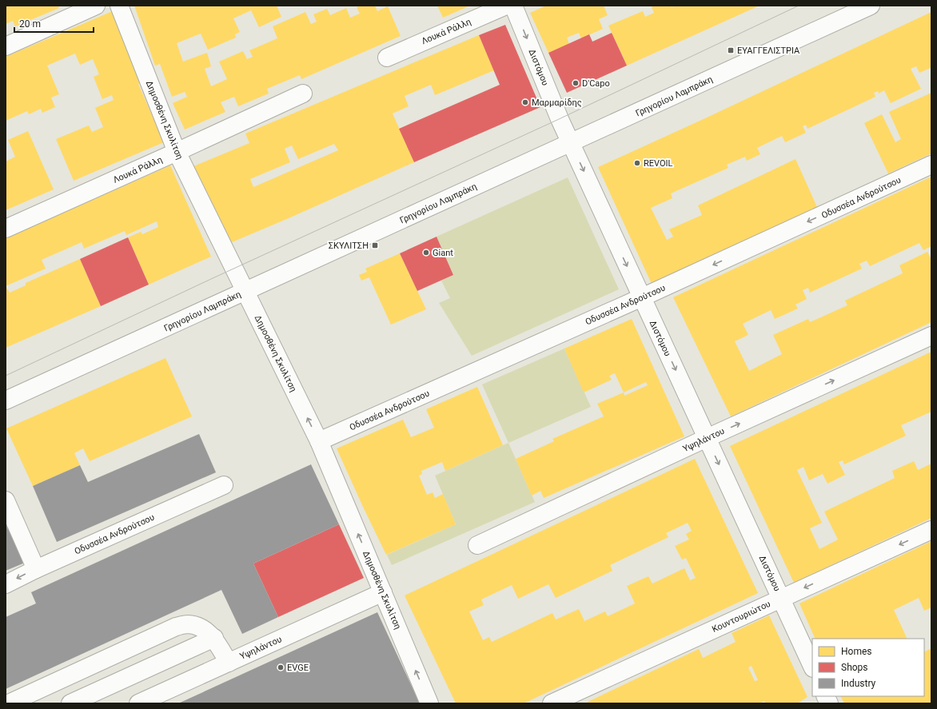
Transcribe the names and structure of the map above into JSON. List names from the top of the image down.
{
  "streets": {
    "street": [
      "Λουκά Ράλλη",
      "Διστόμου",
      "Γρηγορίου Λαμπράκη",
      "Δημοσθένη Σκυλίτση",
      "Οδυσσέα Ανδρούτσου",
      "Υψηλάντου",
      "Κουντουριώτου"
    ]
  },
  "crossings": [
    ["Λουκά Ράλλη", "Δημοσθένη Σκυλίτση"],
    ["Διστόμου", "Γρηγορίου Λαμπράκη"],
    ["Διστόμου", "Οδυσσέα Ανδρούτσου"],
    ["Διστόμου", "Υψηλάντου"],
    ["Διστόμου", "Κουντουριώτου"],
    ["Γρηγορίου Λαμπράκη", "Δημοσθένη Σκυλίτση"],
    ["Δημοσθένη Σκυλίτση", "Οδυσσέα Ανδρούτσου"],
    ["Δημοσθένη Σκυλίτση", "Υψηλάντου"]
  ],
  "one_way": [
    "Διστόμου",
    "Δημοσθένη Σκυλίτση",
    "Οδυσσέα Ανδρούτσου",
    "Κουντουριώτου"
  ],
  "places": {
    "transit": ["ΕΥΑΓΓΕΛΙΣΤΡΙΑ", "ΣΚΥΛΙΤΣΗ"],
    "other": [
      "D'Capo",
      "Μαρμαρίδης",
      "REVOIL",
      "Giant",
      "EVGE"
    ]
  },
  "legend": ["Homes", "Shops", "Industry"],
  "scale_bar": "20 m"
}
